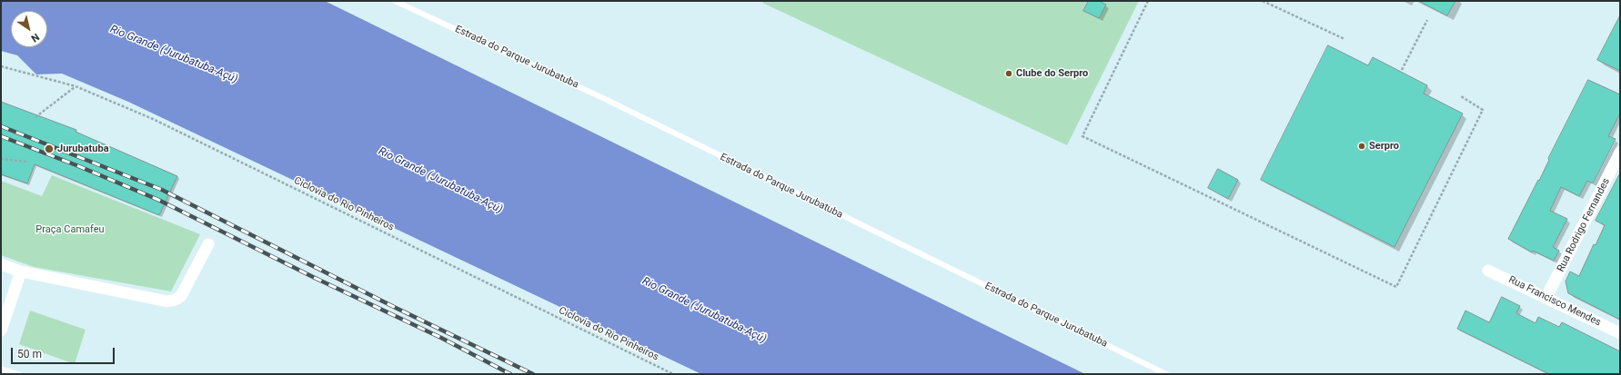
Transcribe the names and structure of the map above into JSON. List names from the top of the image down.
{
  "streets": {
    "street": ["Rua Rodrigo Fernandes", "Rua Francisco Mendes"],
    "lane": ["Estrada do Parque Jurubatuba"],
    "path": ["Ciclovia do Rio Pinheiros"]
  },
  "crossings": [
    ["Rua Rodrigo Fernandes", "Rua Francisco Mendes"]
  ],
  "water": ["Rio Grande (Jurubatuba-Açú)"],
  "parks": ["Praça Camafeu"],
  "places": ["Clube do Serpro", "Serpro", "Jurubatuba"],
  "scale_bar": "50 m",
  "north": "bottom right"
}
